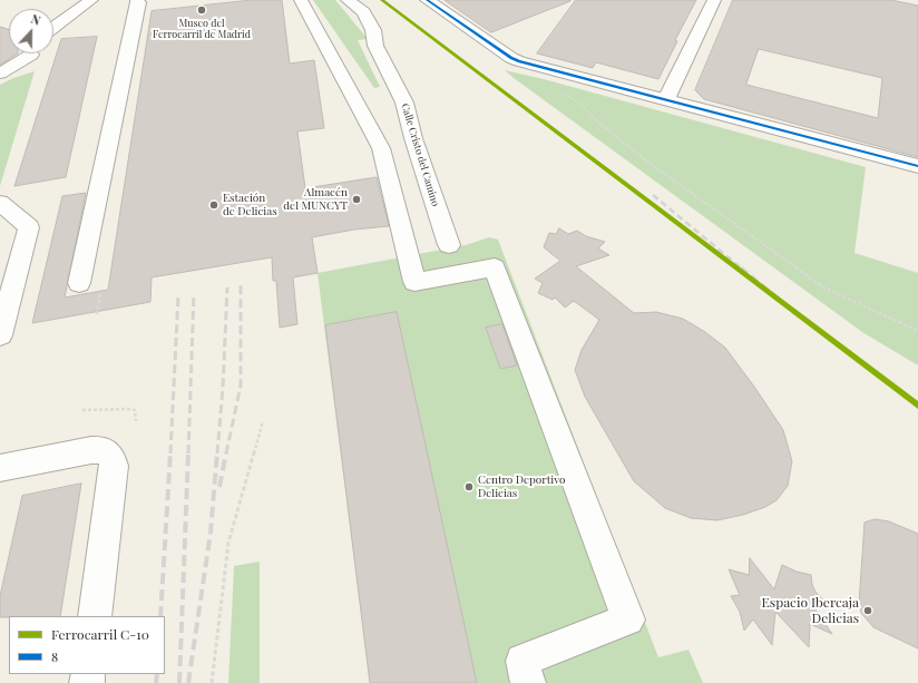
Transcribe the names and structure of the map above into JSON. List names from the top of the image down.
{
  "streets": {
    "street": ["Calle Cristo del Camino"]
  },
  "places": [
    "Museo del Ferrocarril de Madrid",
    "Almacén del MUNCYT",
    "Estación de Delicias",
    "Centro Deportivo Delicias",
    "Espacio Ibercaja Delicias"
  ],
  "lines": ["rail line C-10", "transit line 8"],
  "legend": ["Ferrocarril C-10", "8"],
  "north": "top"
}
